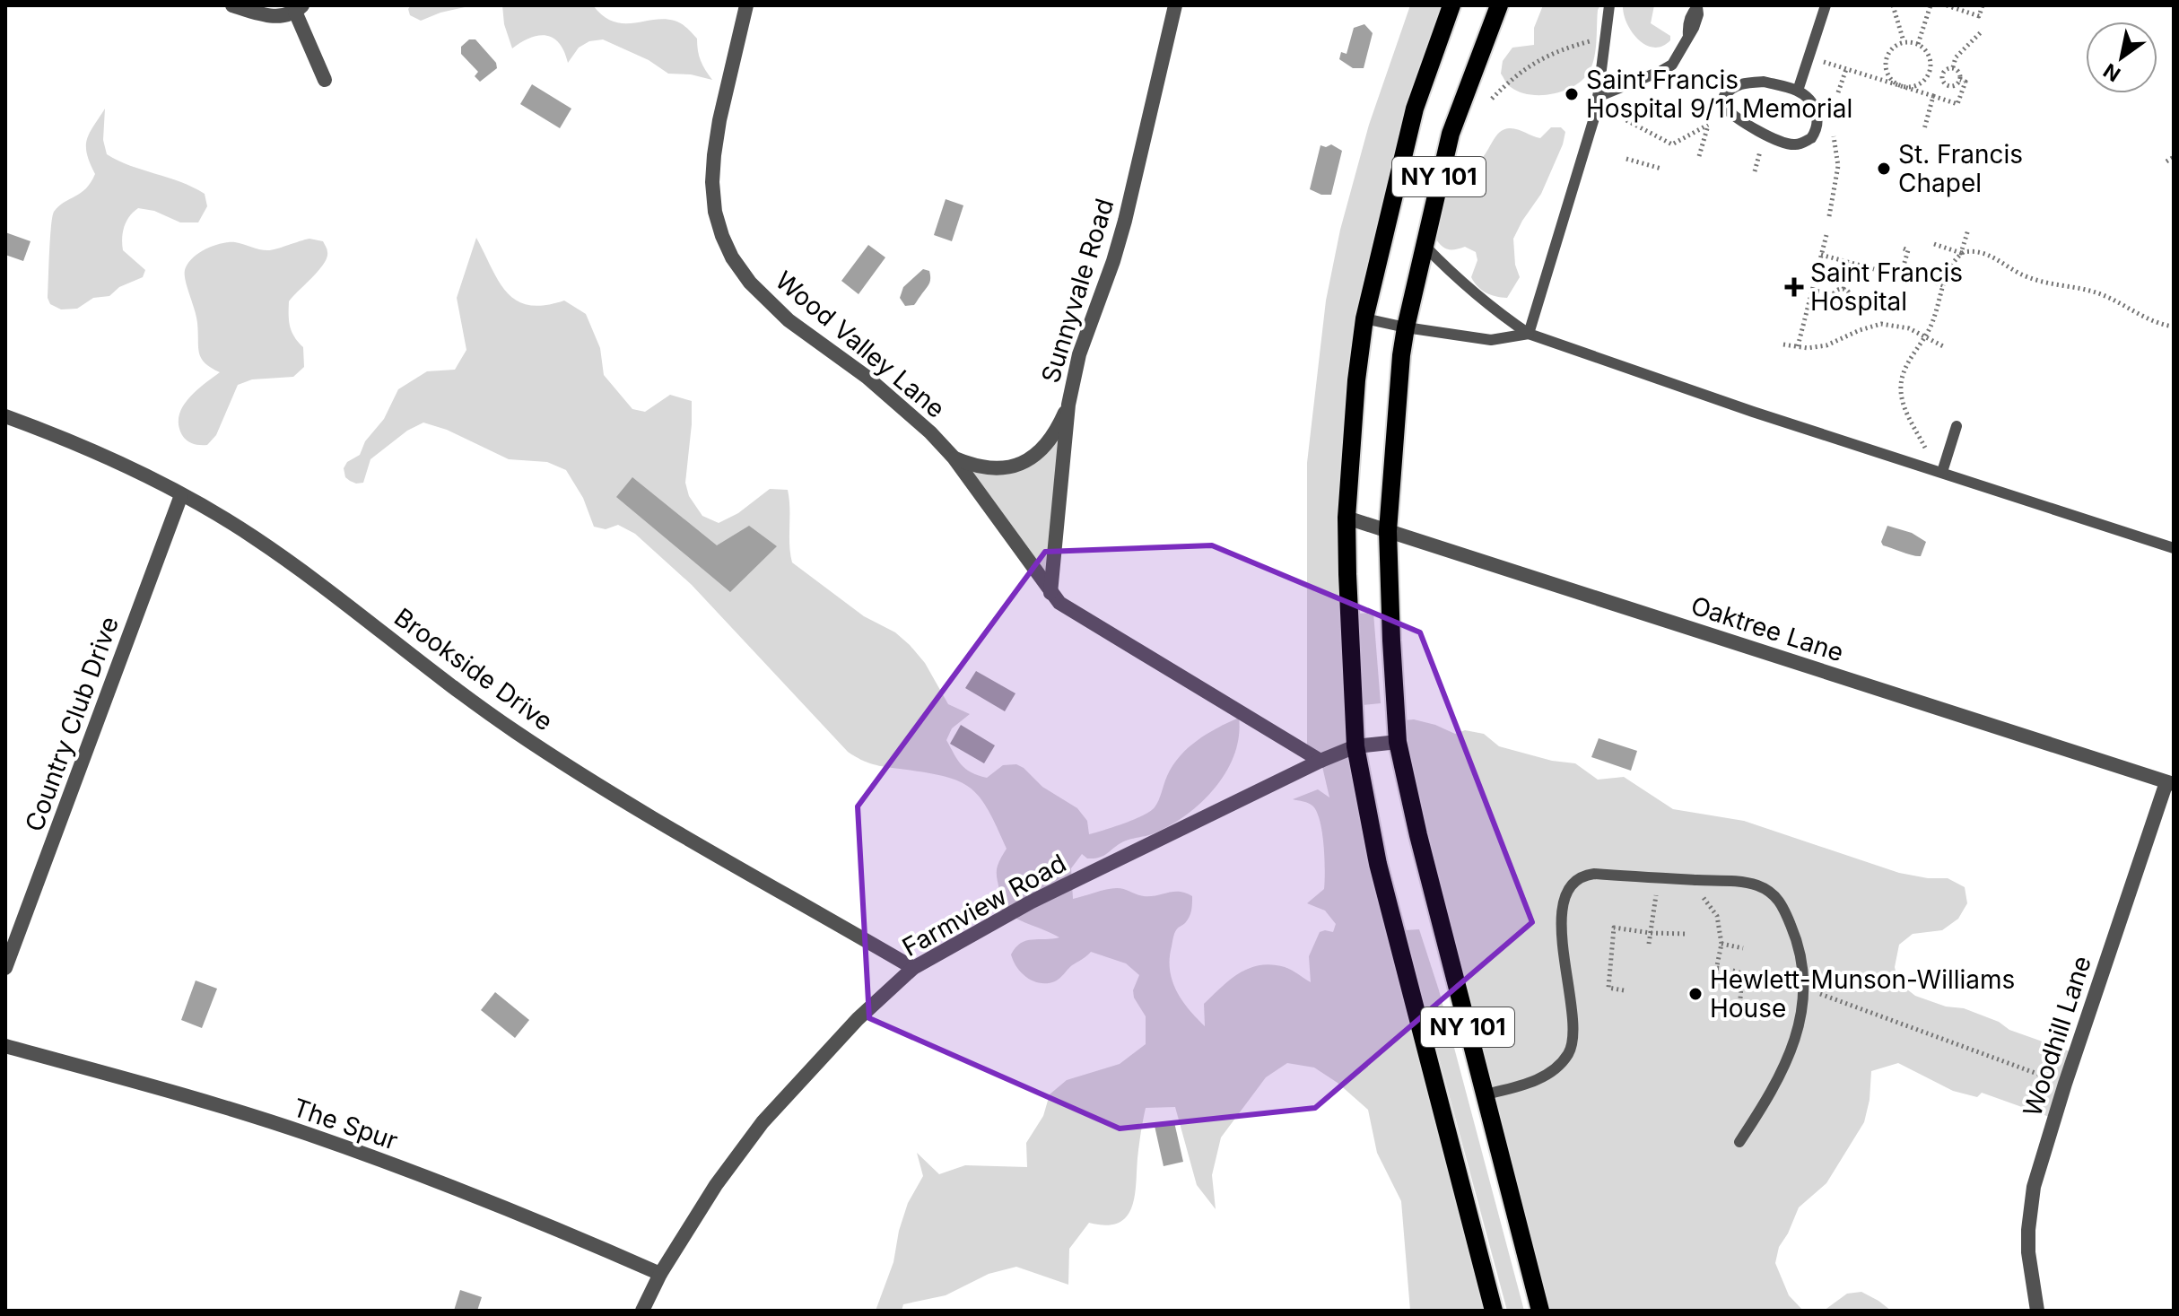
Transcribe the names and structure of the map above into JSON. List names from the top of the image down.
{
  "streets": {
    "main road": ["NY 101"],
    "street": [
      "Sunnyvale Road",
      "Wood Valley Lane",
      "Oaktree Lane",
      "Brookside Drive",
      "Country Club Drive",
      "Farmview Road",
      "Woodhill Lane",
      "The Spur"
    ]
  },
  "crossings": [
    ["NY 101", "Oaktree Lane"],
    ["NY 101", "Farmview Road"],
    ["Sunnyvale Road", "Wood Valley Lane"],
    ["Wood Valley Lane", "Farmview Road"],
    ["Oaktree Lane", "Woodhill Lane"],
    ["Brookside Drive", "Country Club Drive"],
    ["Brookside Drive", "Farmview Road"],
    ["Farmview Road", "The Spur"]
  ],
  "places": {
    "other": ["Saint Francis Hospital 9/11 Memorial", "St. Francis Chapel", "Hewlett-Munson-Williams House"],
    "health": ["Saint Francis Hospital"]
  },
  "north": "bottom left"
}
